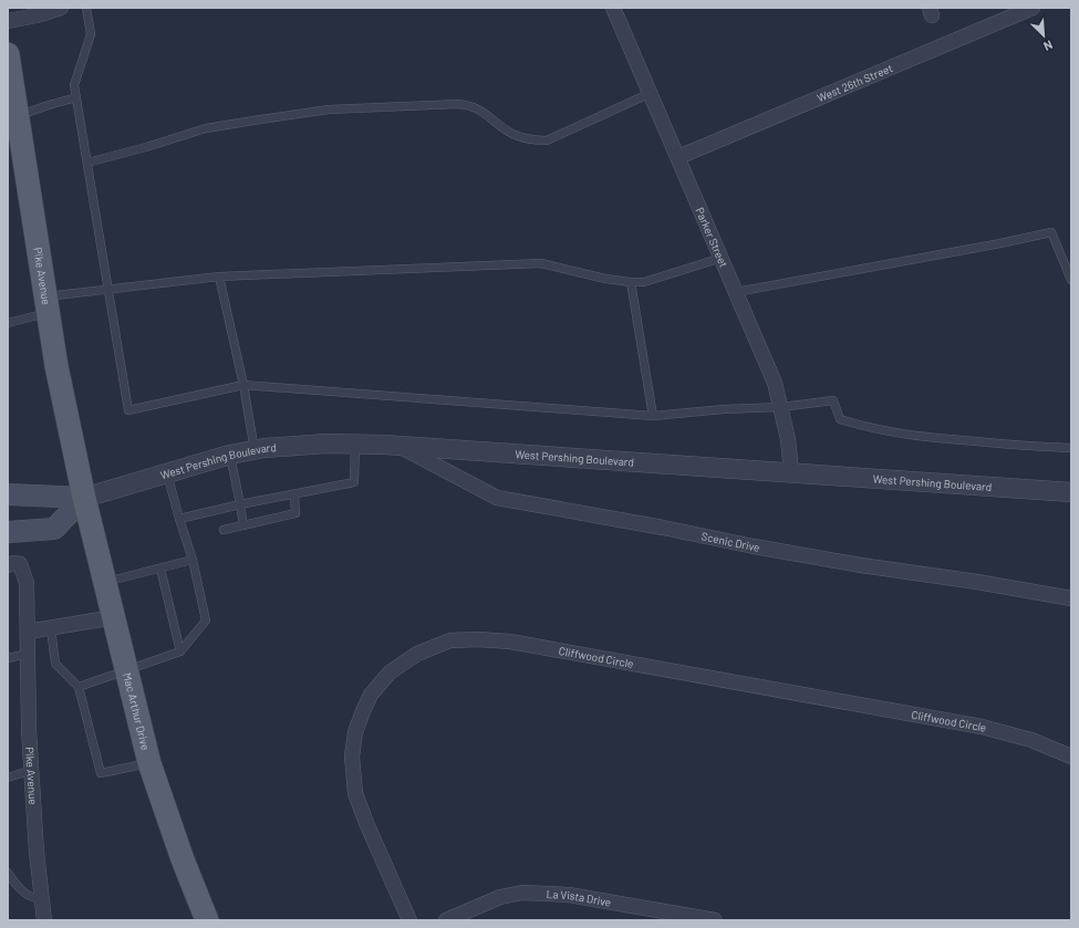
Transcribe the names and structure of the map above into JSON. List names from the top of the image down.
{
  "streets": {
    "main road": ["Pike Avenue", "West Pershing Boulevard", "Mac Arthur Drive"],
    "street": [
      "West 26th Street",
      "Parker Street",
      "Scenic Drive",
      "Cliffwood Circle",
      "La Vista Drive"
    ]
  },
  "crossings": [
    ["West 26th Street", "Parker Street"],
    ["Parker Street", "West Pershing Boulevard"],
    ["Pike Avenue", "West Pershing Boulevard"],
    ["Pike Avenue", "Mac Arthur Drive"],
    ["West Pershing Boulevard", "Scenic Drive"],
    ["West Pershing Boulevard", "Mac Arthur Drive"]
  ],
  "north": "bottom right"
}
